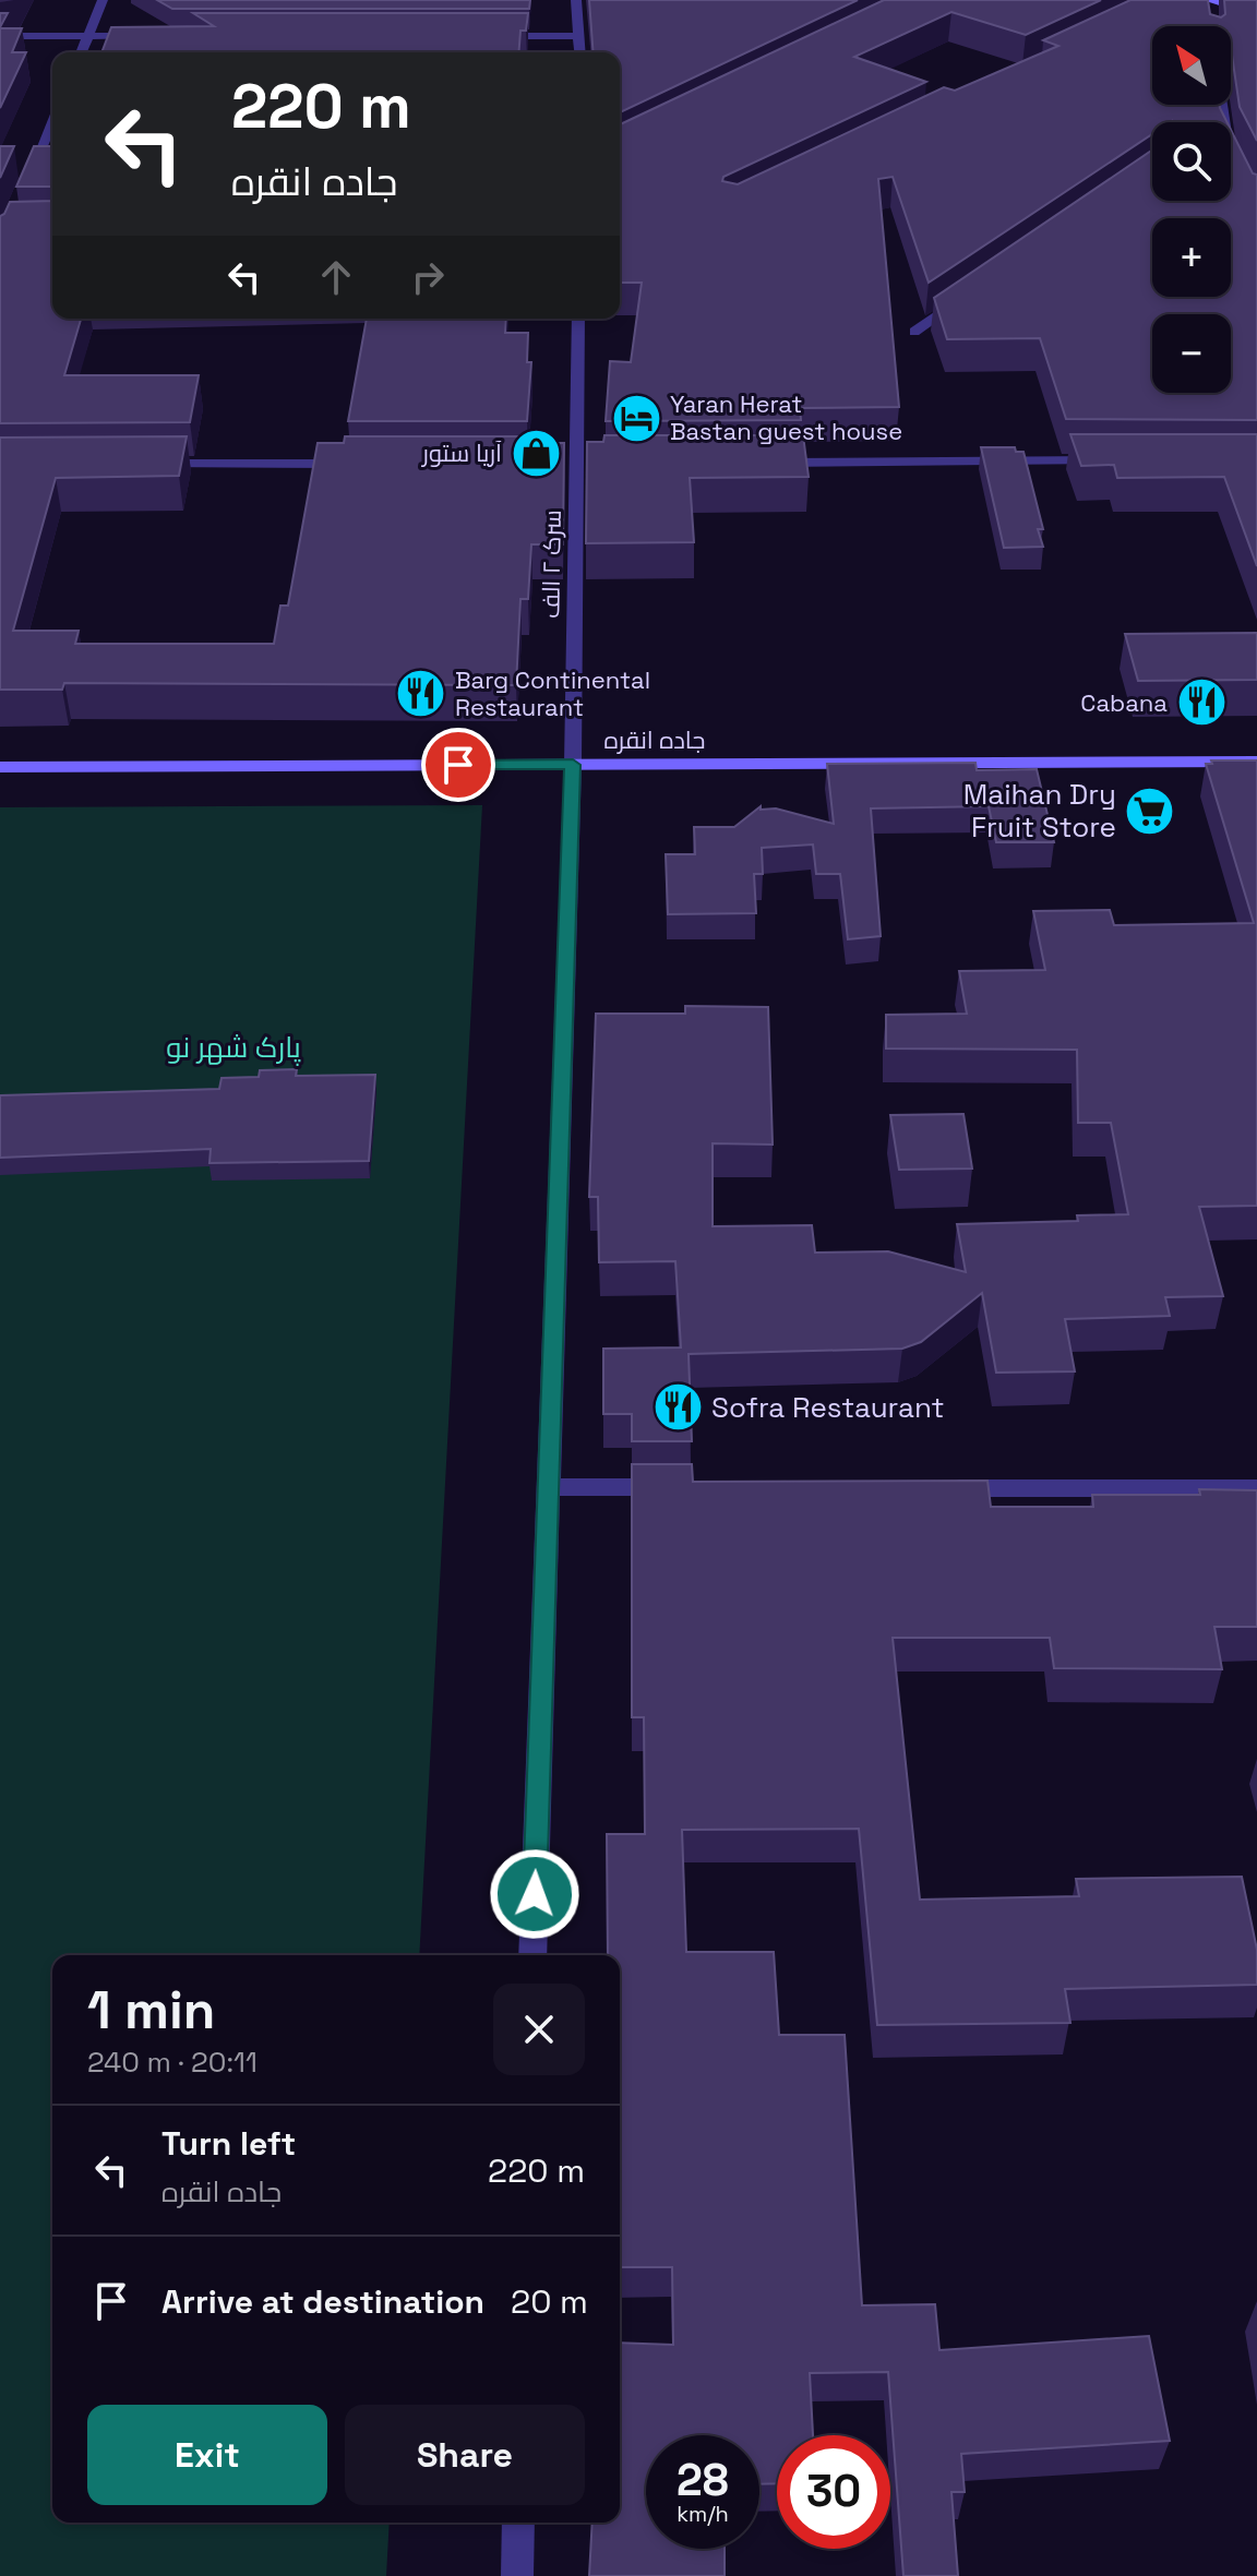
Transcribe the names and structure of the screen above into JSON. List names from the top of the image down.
{
  "streets": {
    "main road": ["جاده انقره"],
    "street": ["سرک ۲ الف"]
  },
  "crossings": [
    ["سرک ۲ الف", "جاده انقره"]
  ],
  "parks": ["پارک شهر نو"],
  "places": {
    "hotel": ["Yaran Herat Bastan guest house"],
    "shop": ["آریا ستور"],
    "restaurant": ["Barg Continental Restaurant", "Cabana", "Sofra Restaurant"],
    "supermarket": ["Maihan Dry Fruit Store"]
  },
  "north": "top left",
  "page": {
    "map_buttons": ["+", "−"],
    "turn": ["220 m", "جاده انقره"],
    "heading": ["1 min", "240 m · 20:11"],
    "list": [
      {
        "name": "Turn left",
        "note": "جاده انقره",
        "value": "220 m"
      },
      {
        "name": "Arrive at destination",
        "value": "20 m"
      }
    ],
    "buttons": ["Exit", "Share"],
    "speed": "28 km/h",
    "limit": "30"
  }
}
